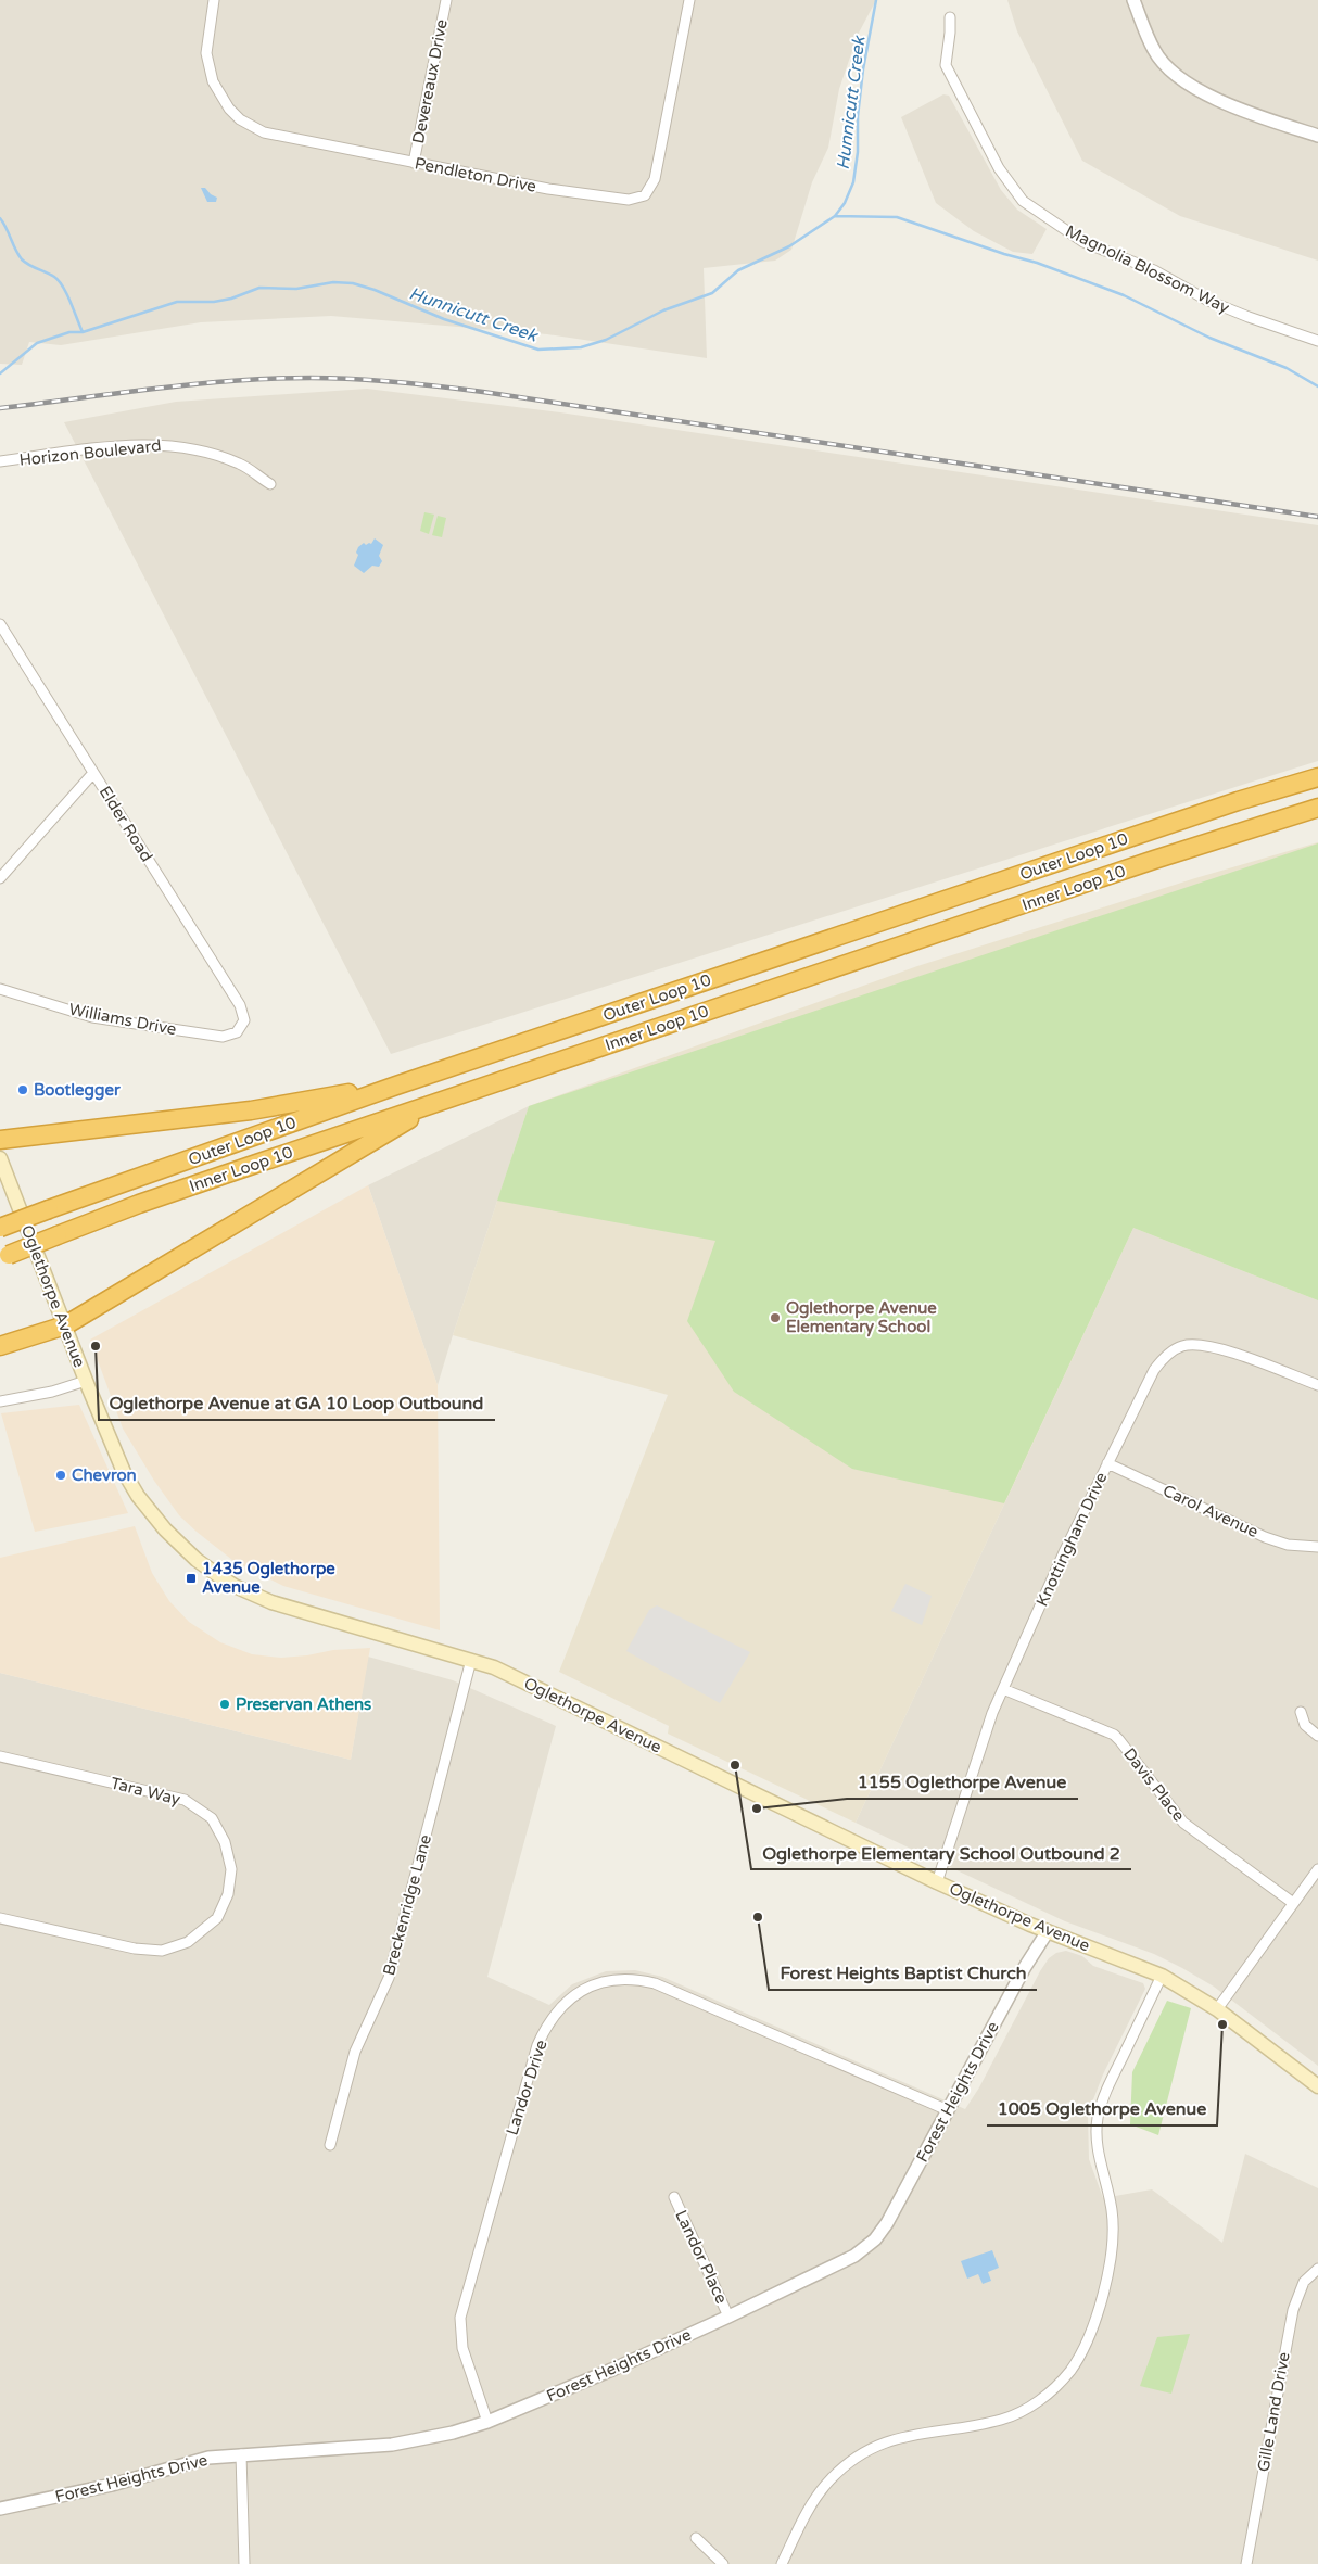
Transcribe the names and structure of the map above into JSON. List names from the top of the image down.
{
  "streets": {
    "highway": ["Outer Loop 10", "Inner Loop 10"],
    "main road": ["Oglethorpe Avenue"],
    "street": [
      "Devereaux Drive",
      "Pendleton Drive",
      "Magnolia Blossom Way",
      "Horizon Boulevard",
      "Elder Road",
      "Williams Drive",
      "Carol Avenue",
      "Knottingham Drive",
      "Davis Place",
      "Tara Way",
      "Breckenridge Lane",
      "Landor Drive",
      "Forest Heights Drive",
      "Landor Place",
      "Gille Land Drive"
    ]
  },
  "crossings": [
    ["Devereaux Drive", "Pendleton Drive"],
    ["Elder Road", "Williams Drive"],
    ["Oglethorpe Avenue", "Knottingham Drive"],
    ["Oglethorpe Avenue", "Breckenridge Lane"],
    ["Oglethorpe Avenue", "Forest Heights Drive"],
    ["Carol Avenue", "Knottingham Drive"],
    ["Knottingham Drive", "Davis Place"],
    ["Landor Drive", "Forest Heights Drive"],
    ["Forest Heights Drive", "Landor Place"]
  ],
  "water": ["Hunnicutt Creek"],
  "places": {
    "other": [
      "Bootlegger",
      "Oglethorpe Avenue Elementary School",
      "Oglethorpe Avenue at GA 10 Loop Outbound",
      "Chevron",
      "Preservan Athens",
      "Oglethorpe Elementary School Outbound 2",
      "1155 Oglethorpe Avenue",
      "Forest Heights Baptist Church",
      "1005 Oglethorpe Avenue"
    ],
    "transit": ["1435 Oglethorpe Avenue"]
  }
}
